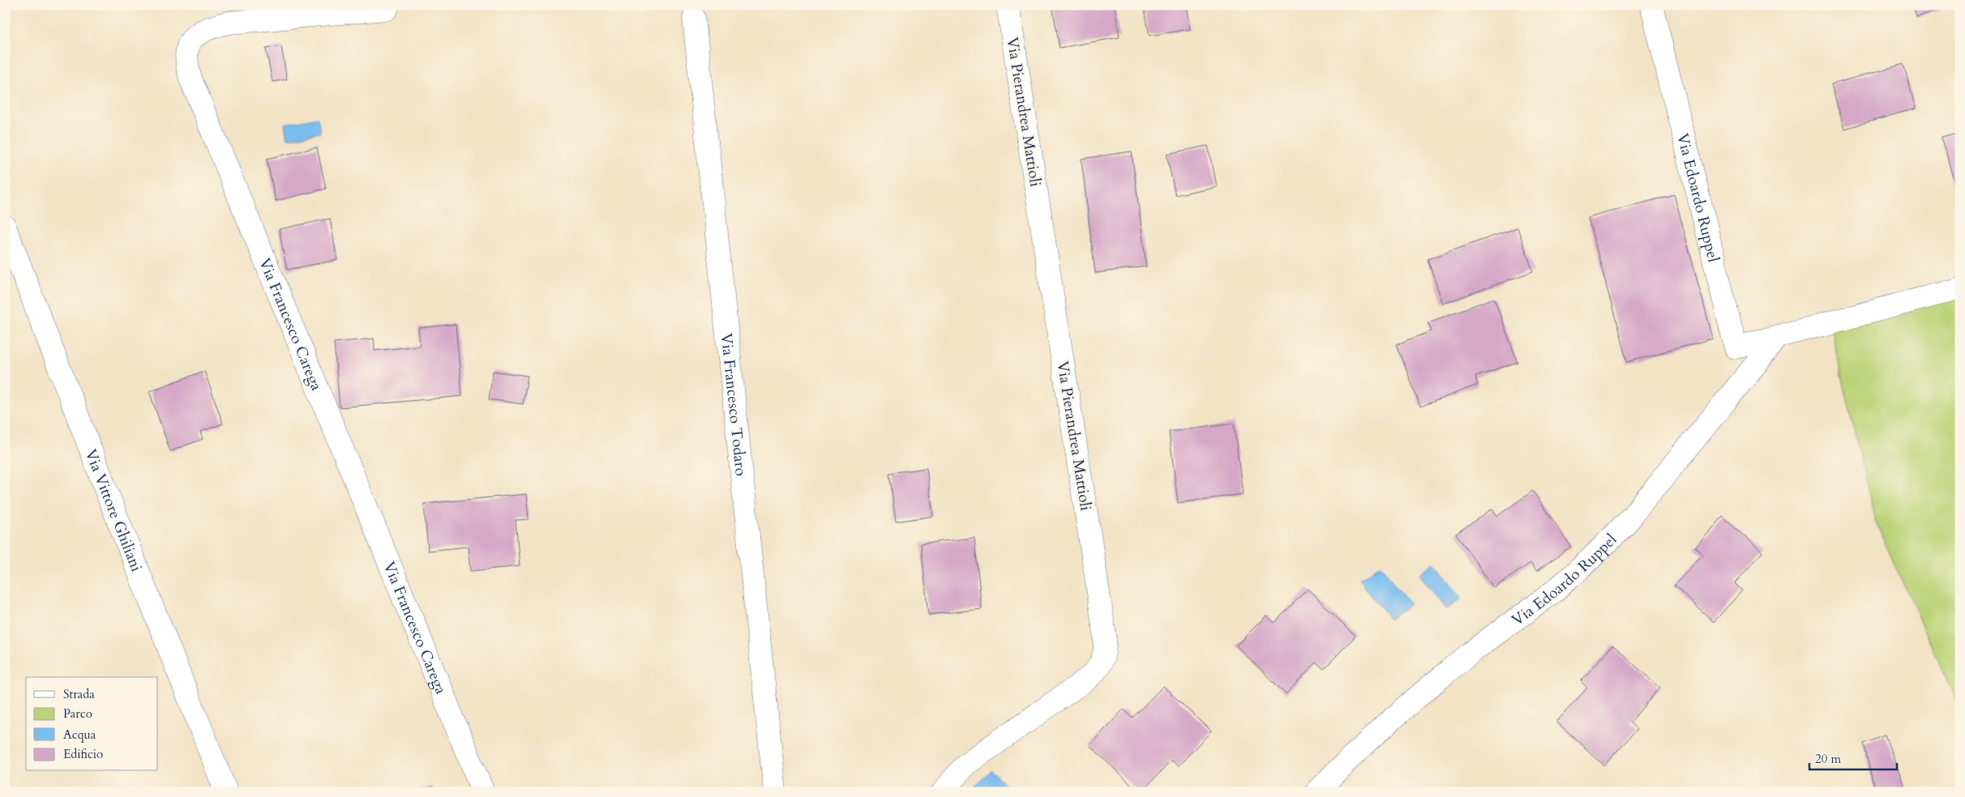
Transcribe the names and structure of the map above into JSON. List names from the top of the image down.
{
  "streets": {
    "street": [
      "Via Pierandrea Mattioli",
      "Via Edoardo Ruppel",
      "Via Francesco Carega",
      "Via Francesco Todaro",
      "Via Vittore Ghiliani"
    ]
  },
  "legend": [
    "Strada",
    "Parco",
    "Acqua",
    "Edificio"
  ],
  "scale_bar": "20 m"
}
